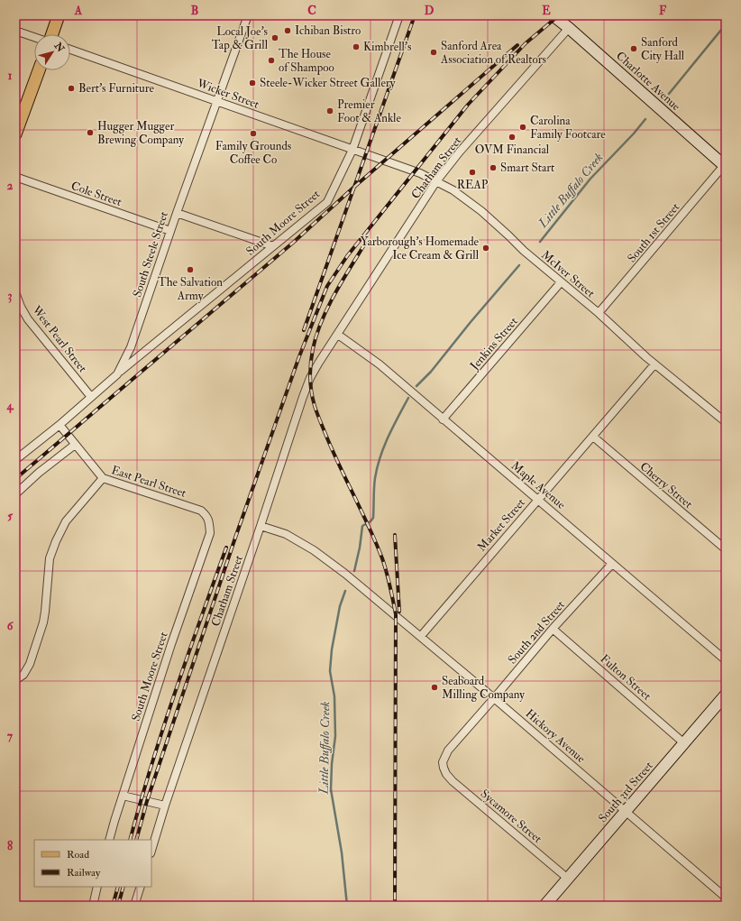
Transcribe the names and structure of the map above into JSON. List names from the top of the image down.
{
  "streets": {
    "street": [
      "Charlotte Avenue",
      "Wicker Street",
      "Chatham Street",
      "Cole Street",
      "South Moore Street",
      "South 1st Street",
      "South Steele Street",
      "McIver Street",
      "West Pearl Street",
      "Jenkins Street",
      "East Pearl Street",
      "Maple Avenue",
      "Cherry Street",
      "Market Street",
      "South 2nd Street",
      "Fulton Street",
      "Hickory Avenue",
      "South 3rd Street",
      "Sycamore Street"
    ]
  },
  "crossings": [
    ["Charlotte Avenue", "Chatham Street"],
    ["Charlotte Avenue", "South 1st Street"],
    ["Wicker Street", "South Moore Street"],
    ["Wicker Street", "South Steele Street"],
    ["Wicker Street", "McIver Street"],
    ["Chatham Street", "McIver Street"],
    ["Chatham Street", "Maple Avenue"],
    ["Chatham Street", "Hickory Avenue"],
    ["Cole Street", "South Steele Street"],
    ["South Moore Street", "South Steele Street"],
    ["South Moore Street", "East Pearl Street"],
    ["South 1st Street", "McIver Street"],
    ["South Steele Street", "West Pearl Street"],
    ["South Steele Street", "East Pearl Street"],
    ["McIver Street", "Jenkins Street"],
    ["McIver Street", "Market Street"],
    ["Jenkins Street", "Maple Avenue"],
    ["Maple Avenue", "Market Street"],
    ["Maple Avenue", "South 2nd Street"],
    ["Cherry Street", "Market Street"],
    ["Market Street", "Hickory Avenue"],
    ["South 2nd Street", "Fulton Street"],
    ["South 2nd Street", "Hickory Avenue"],
    ["South 2nd Street", "Sycamore Street"],
    ["Fulton Street", "South 3rd Street"],
    ["Hickory Avenue", "South 3rd Street"],
    ["South 3rd Street", "Sycamore Street"]
  ],
  "water": ["Little Buffalo Creek"],
  "places": [
    "Ichiban Bistro",
    "Local Joe's Tap & Grill",
    "Kimbrell's",
    "Sanford City Hall",
    "Sanford Area Association of Realtors",
    "The House of Shampoo",
    "Steele-Wicker Street Gallery",
    "Bert's Furniture",
    "Premier Foot & Ankle",
    "Carolina Family Footcare",
    "Hugger Mugger Brewing Company",
    "Family Grounds Coffee Co",
    "OVM Financial",
    "Smart Start",
    "REAP",
    "Yarborough's Homemade Ice Cream & Grill",
    "The Salvation Army",
    "Seaboard Milling Company"
  ],
  "legend": ["Road", "Railway"],
  "north": "top right",
  "grid": {
    "columns": [
      "A",
      "B",
      "C",
      "D",
      "E",
      "F"
    ],
    "rows": [
      "1",
      "2",
      "3",
      "4",
      "5",
      "6",
      "7",
      "8"
    ]
  }
}
